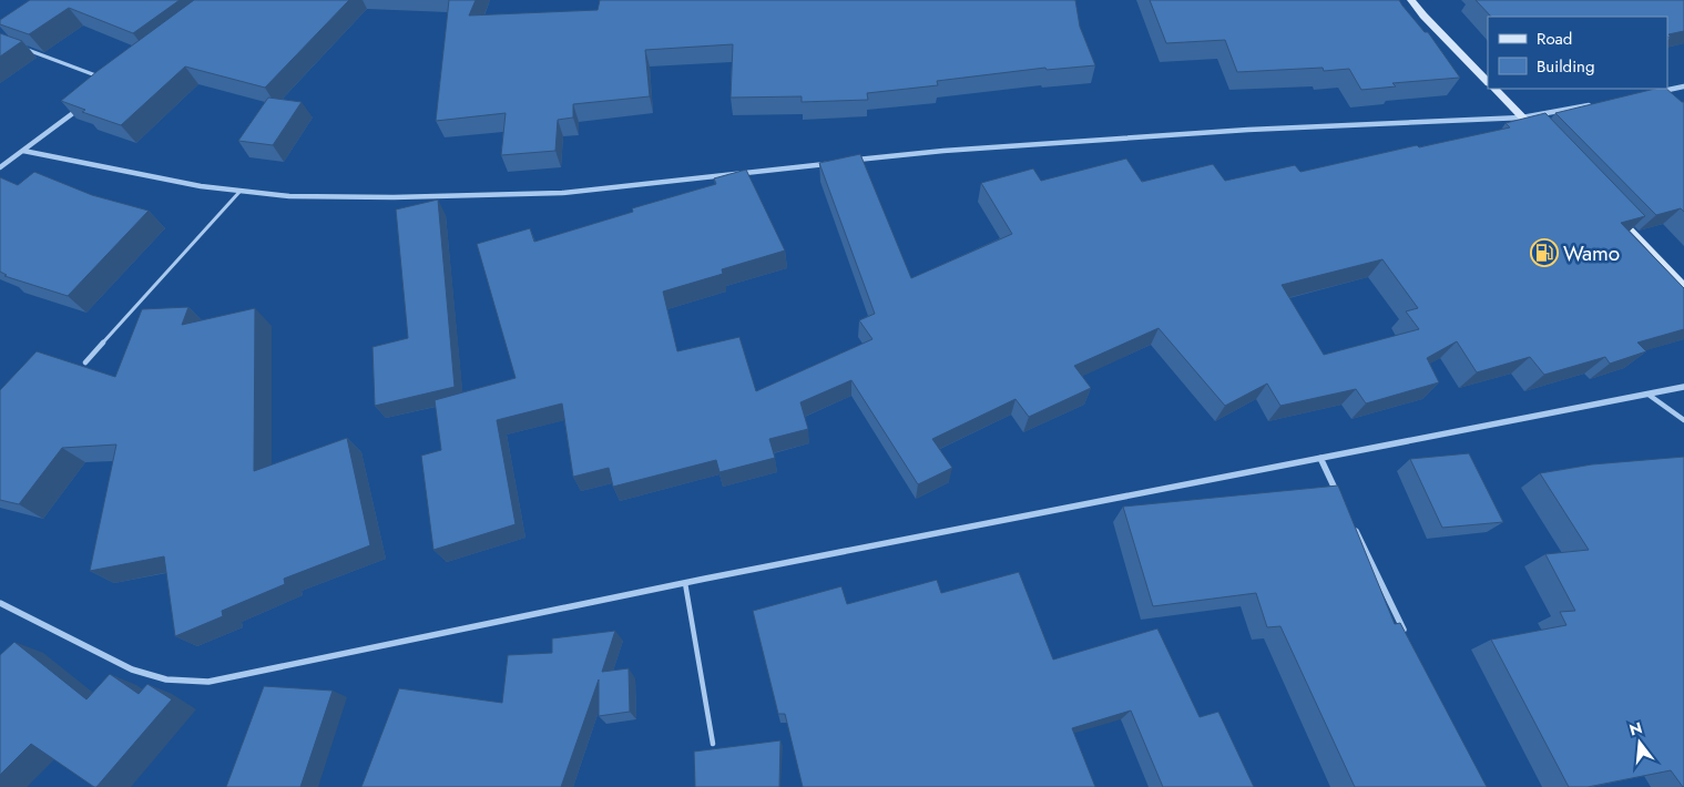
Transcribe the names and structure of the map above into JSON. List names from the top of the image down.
{
  "places": {
    "fuel station": ["Wamo"]
  },
  "legend": ["Road", "Building"],
  "north": "top"
}
